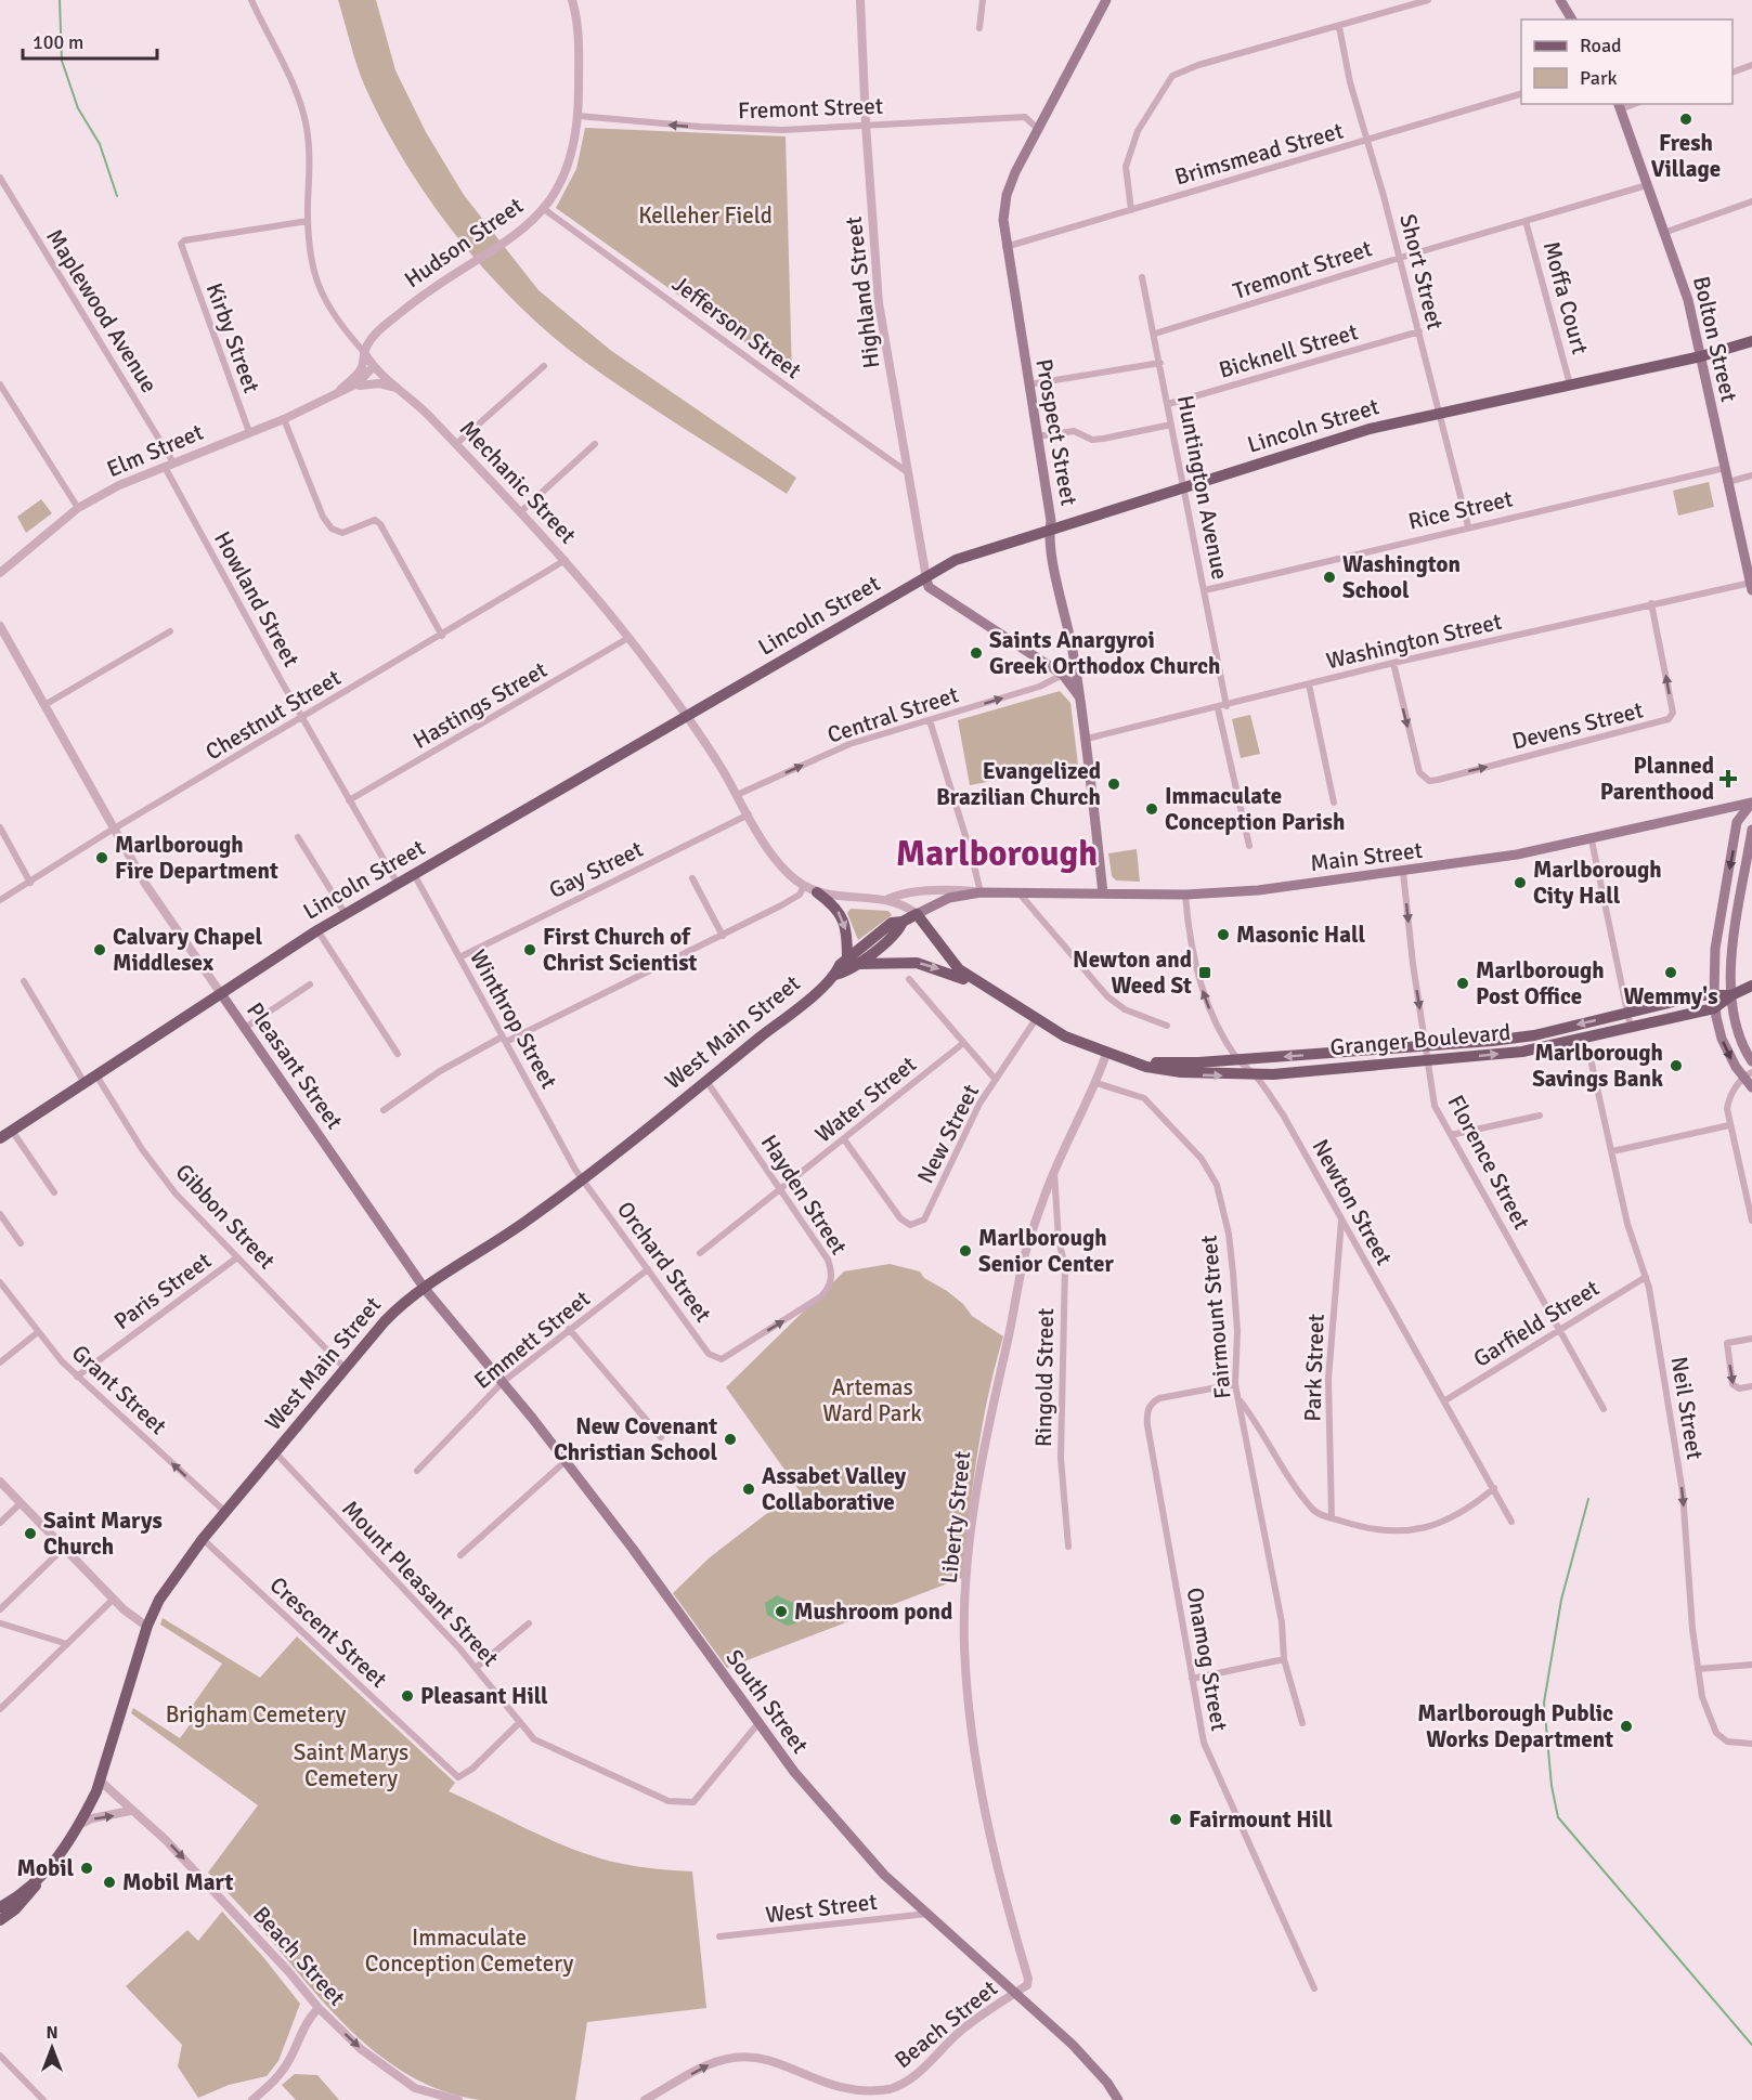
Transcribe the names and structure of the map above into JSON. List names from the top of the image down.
{
  "streets": {
    "main road": [
      "Bolton Street",
      "Lincoln Street",
      "Prospect Street",
      "Main Street",
      "West Main Street",
      "Granger Boulevard",
      "Pleasant Street",
      "South Street"
    ],
    "street": [
      "Fremont Street",
      "Brimsmead Street",
      "Hudson Street",
      "Tremont Street",
      "Short Street",
      "Highland Street",
      "Moffa Court",
      "Maplewood Avenue",
      "Jefferson Street",
      "Kirby Street",
      "Bicknell Street",
      "Elm Street",
      "Mechanic Street",
      "Huntington Avenue",
      "Rice Street",
      "Howland Street",
      "Washington Street",
      "Hastings Street",
      "Chestnut Street",
      "Central Street",
      "Devens Street",
      "Gay Street",
      "Winthrop Street",
      "Water Street",
      "New Street",
      "Florence Street",
      "Hayden Street",
      "Newton Street",
      "Gibbon Street",
      "Orchard Street",
      "Paris Street",
      "Fairmount Street",
      "Garfield Street",
      "Emmett Street",
      "Park Street",
      "Ringold Street",
      "Grant Street",
      "Neil Street",
      "Liberty Street",
      "Mount Pleasant Street",
      "Crescent Street",
      "Onamog Street",
      "West Street",
      "Beach Street"
    ]
  },
  "crossings": [
    ["Fremont Street", "Hudson Street"],
    ["Fremont Street", "Highland Street"],
    ["Fremont Street", "Prospect Street"],
    ["Brimsmead Street", "Short Street"],
    ["Brimsmead Street", "Prospect Street"],
    ["Hudson Street", "Jefferson Street"],
    ["Hudson Street", "Elm Street"],
    ["Hudson Street", "Mechanic Street"],
    ["Tremont Street", "Short Street"],
    ["Tremont Street", "Moffa Court"],
    ["Tremont Street", "Bolton Street"],
    ["Tremont Street", "Huntington Avenue"],
    ["Short Street", "Bicknell Street"],
    ["Short Street", "Lincoln Street"],
    ["Short Street", "Rice Street"],
    ["Highland Street", "Jefferson Street"],
    ["Highland Street", "Lincoln Street"],
    ["Moffa Court", "Lincoln Street"],
    ["Maplewood Avenue", "Elm Street"],
    ["Maplewood Avenue", "Howland Street"],
    ["Kirby Street", "Elm Street"],
    ["Kirby Street", "Mechanic Street"],
    ["Bolton Street", "Lincoln Street"],
    ["Bolton Street", "Rice Street"],
    ["Bolton Street", "Washington Street"],
    ["Bicknell Street", "Huntington Avenue"],
    ["Lincoln Street", "Prospect Street"],
    ["Lincoln Street", "Mechanic Street"],
    ["Lincoln Street", "Huntington Avenue"],
    ["Lincoln Street", "Howland Street"],
    ["Lincoln Street", "Winthrop Street"],
    ["Lincoln Street", "Pleasant Street"],
    ["Lincoln Street", "Gibbon Street"],
    ["Prospect Street", "Washington Street"],
    ["Prospect Street", "Main Street"],
    ["Elm Street", "Mechanic Street"],
    ["Elm Street", "Howland Street"],
    ["Mechanic Street", "Hastings Street"],
    ["Mechanic Street", "Chestnut Street"],
    ["Mechanic Street", "Central Street"],
    ["Mechanic Street", "Main Street"],
    ["Mechanic Street", "Gay Street"],
    ["Mechanic Street", "West Main Street"],
    ["Mechanic Street", "Granger Boulevard"],
    ["Huntington Avenue", "Rice Street"],
    ["Huntington Avenue", "Washington Street"],
    ["Howland Street", "Hastings Street"],
    ["Howland Street", "Chestnut Street"],
    ["Washington Street", "Devens Street"],
    ["Chestnut Street", "Pleasant Street"],
    ["Main Street", "West Main Street"],
    ["Main Street", "Florence Street"],
    ["Main Street", "Newton Street"],
    ["Gay Street", "Winthrop Street"],
    ["Winthrop Street", "West Main Street"],
    ["Winthrop Street", "Orchard Street"],
    ["West Main Street", "Granger Boulevard"],
    ["West Main Street", "Pleasant Street"],
    ["West Main Street", "Hayden Street"],
    ["West Main Street", "Gibbon Street"],
    ["West Main Street", "Orchard Street"],
    ["West Main Street", "Grant Street"],
    ["West Main Street", "Mount Pleasant Street"],
    ["West Main Street", "Crescent Street"],
    ["West Main Street", "South Street"],
    ["West Main Street", "Beach Street"],
    ["Granger Boulevard", "New Street"],
    ["Granger Boulevard", "Florence Street"],
    ["Granger Boulevard", "Newton Street"],
    ["Granger Boulevard", "Liberty Street"],
    ["Pleasant Street", "South Street"],
    ["Water Street", "New Street"],
    ["Water Street", "Hayden Street"],
    ["Florence Street", "Garfield Street"],
    ["Hayden Street", "Orchard Street"],
    ["Newton Street", "Garfield Street"],
    ["Newton Street", "Park Street"],
    ["Gibbon Street", "Paris Street"],
    ["Orchard Street", "Emmett Street"],
    ["Paris Street", "Grant Street"],
    ["Fairmount Street", "Liberty Street"],
    ["Fairmount Street", "Onamog Street"],
    ["Garfield Street", "Neil Street"],
    ["Emmett Street", "South Street"],
    ["Ringold Street", "Liberty Street"],
    ["Liberty Street", "South Street"],
    ["Liberty Street", "Beach Street"],
    ["Mount Pleasant Street", "Crescent Street"],
    ["Mount Pleasant Street", "South Street"],
    ["South Street", "West Street"],
    ["South Street", "Beach Street"]
  ],
  "one_way": [
    "Fremont Street",
    "Central Street",
    "Grant Street",
    "Neil Street",
    "Beach Street"
  ],
  "districts": ["Marlborough"],
  "parks": [
    "Kelleher Field",
    "Artemas Ward Park",
    "Brigham Cemetery",
    "Saint Marys Cemetery",
    "Immaculate Conception Cemetery"
  ],
  "places": {
    "other": [
      "Fresh Village",
      "Washington School",
      "Saints Anargyroi Greek Orthodox Church",
      "Evangelized Brazilian Church",
      "Immaculate Conception Parish",
      "Marlborough Fire Department",
      "Marlborough City Hall",
      "Masonic Hall",
      "Calvary Chapel Middlesex",
      "First Church of Christ Scientist",
      "Wemmy's",
      "Marlborough Post Office",
      "Marlborough Savings Bank",
      "Marlborough Senior Center",
      "New Covenant Christian School",
      "Assabet Valley Collaborative",
      "Saint Marys Church",
      "Mushroom pond",
      "Pleasant Hill",
      "Marlborough Public Works Department",
      "Fairmount Hill",
      "Mobil",
      "Mobil Mart"
    ],
    "health": ["Planned Parenthood"],
    "transit": ["Newton and Weed St"]
  },
  "legend": ["Road", "Park"],
  "scale_bar": "100 m",
  "north": "top"
}
